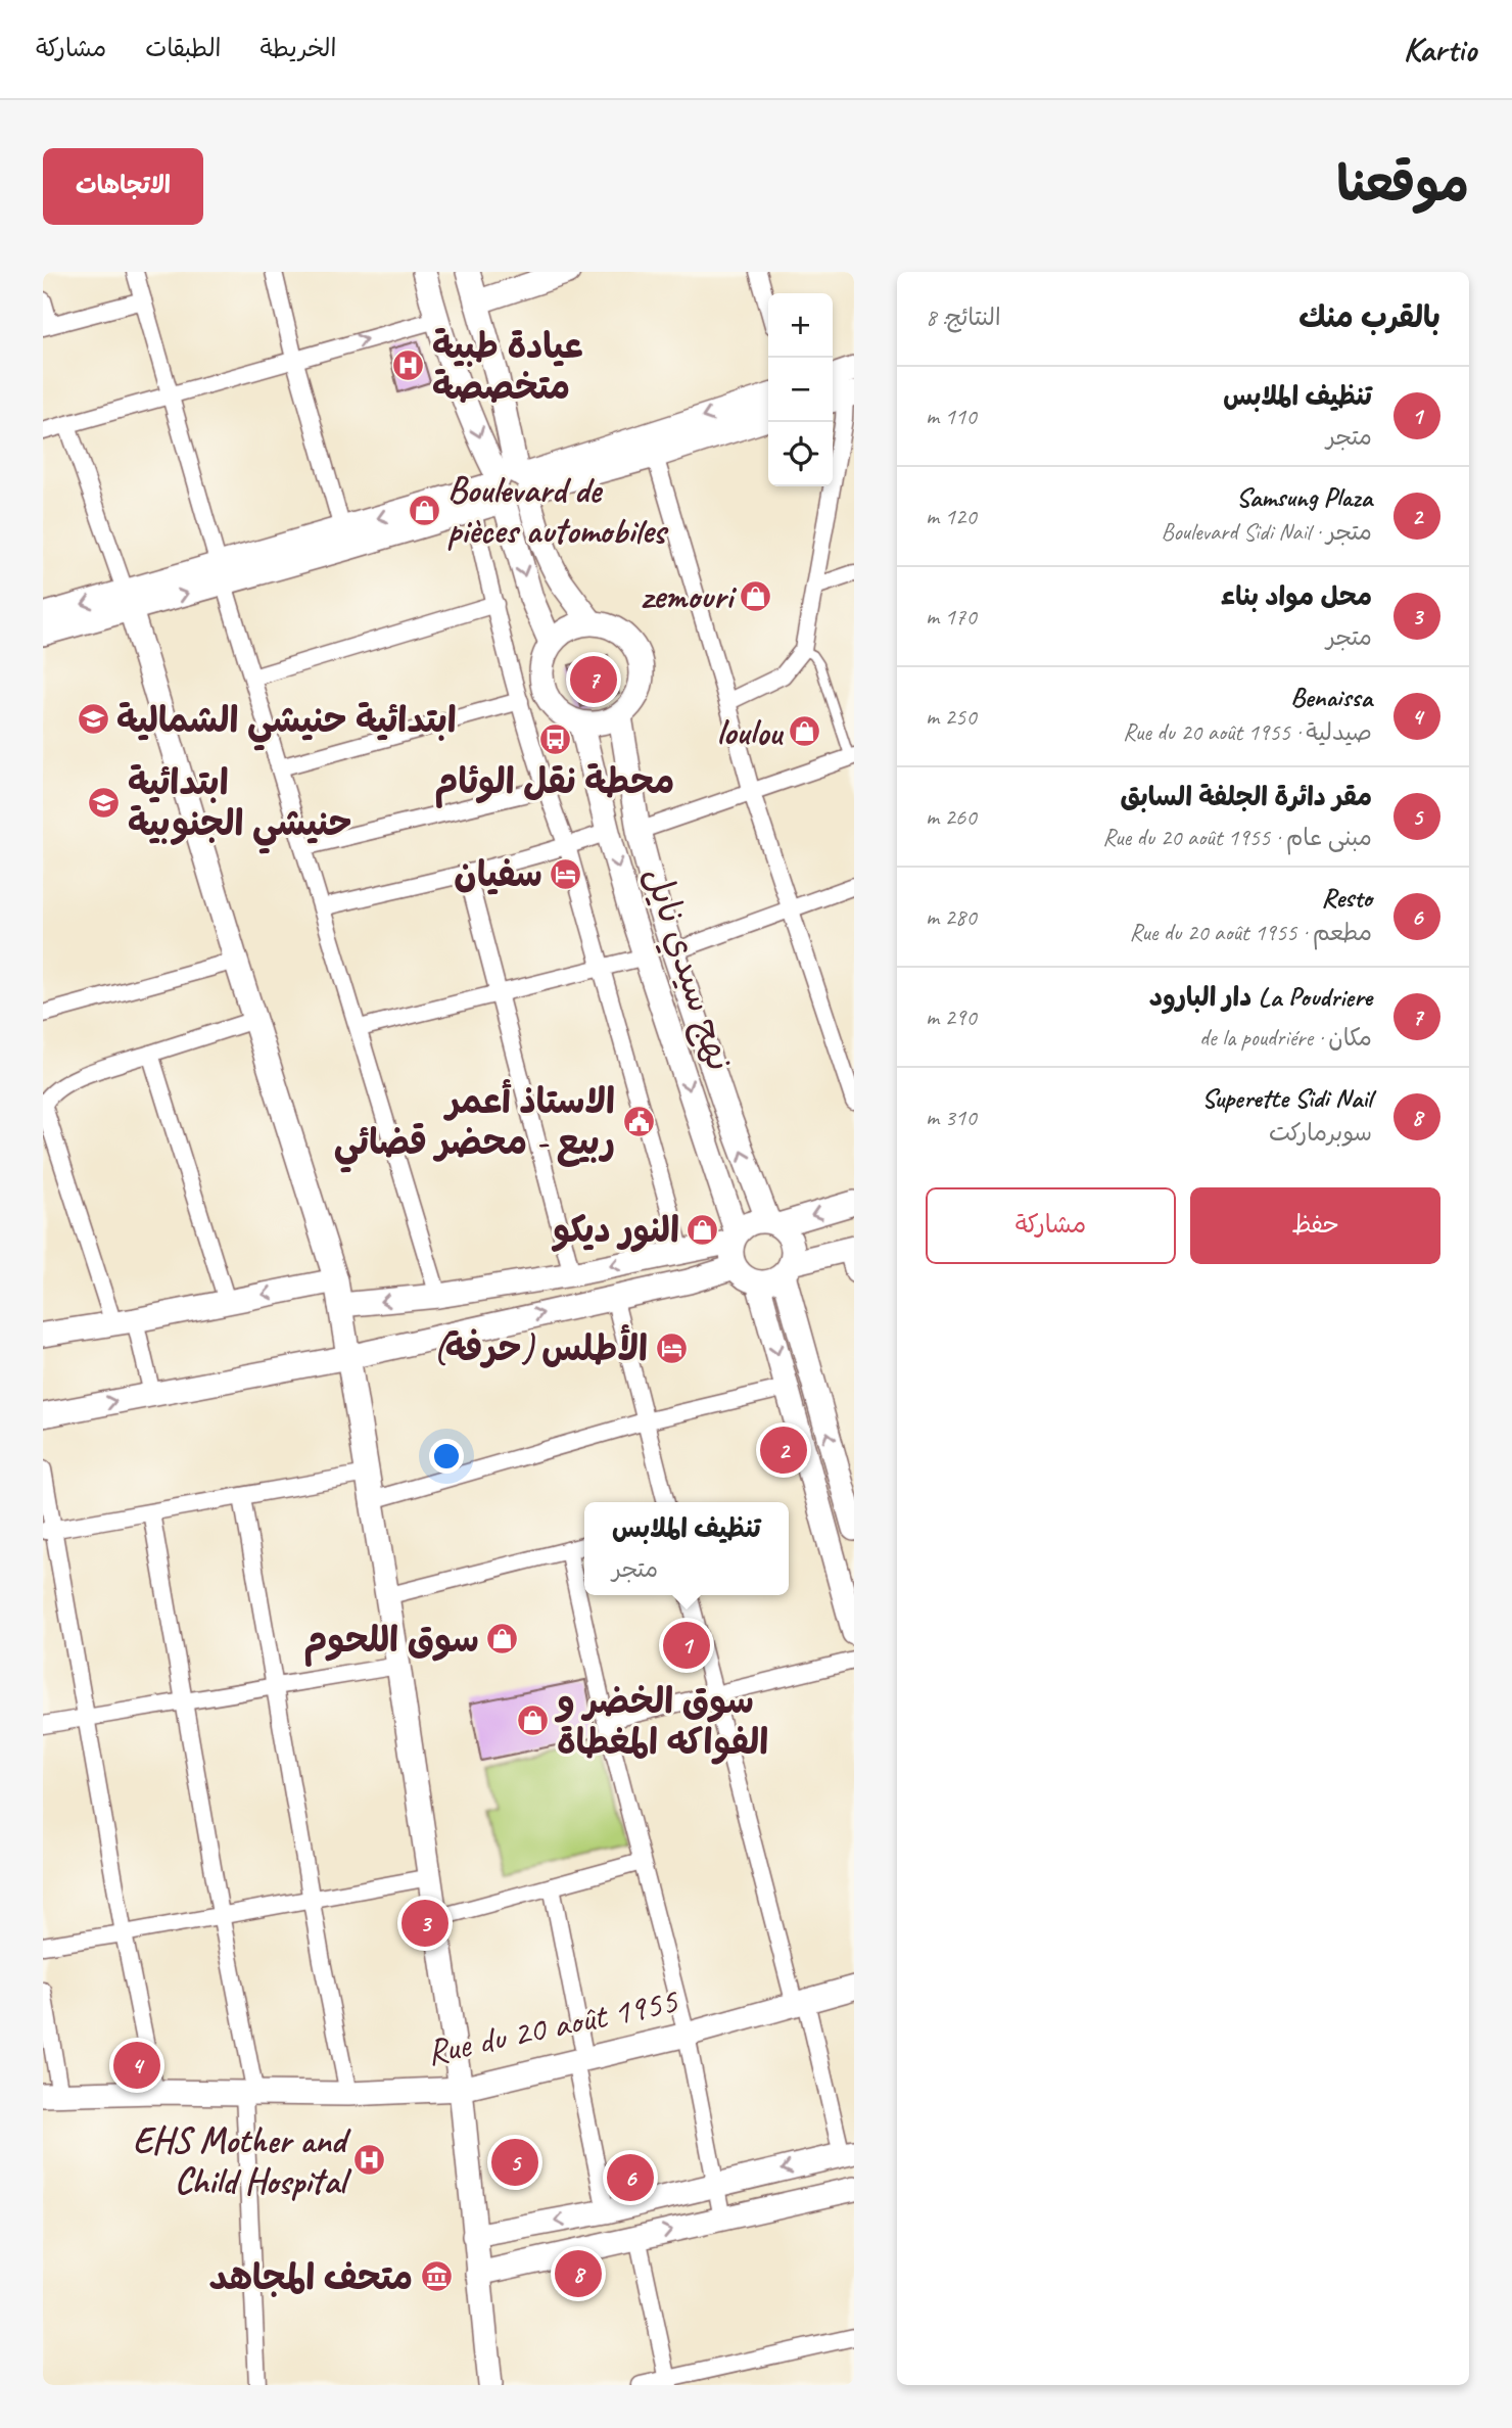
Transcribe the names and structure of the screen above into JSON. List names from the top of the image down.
{
  "streets": {
    "street": ["نهج سيدي نايل", "Rue du 20 août 1955"]
  },
  "places": {
    "hospital": ["عيادة طبية متخصصة", "EHS Mother and Child Hospital"],
    "shop": [
      "Boulevard de pièces automobiles",
      "zemouri",
      "loulou",
      "النور ديكو",
      "سوق اللحوم",
      "سوق الخضر و الفواكه المغطاة"
    ],
    "school or university": ["ابتدائية حنيشي الشمالية", "ابتدائية حنيشي الجنوبية"],
    "bus stop": ["محطة نقل الوئام"],
    "hotel": ["سفيان", "الأطلس (حرفة)"],
    "public building": ["الاستاذ أعمر ربيع - محضر قضائي"],
    "museum": ["متحف المجاهد"]
  },
  "page": {
    "header": "Kartio",
    "nav": ["الخريطة", "الطبقات", "مشاركة"],
    "title": "موقعنا",
    "buttons": [
      "الاتجاهات",
      ["حفظ", "مشاركة"]
    ],
    "heading": ["بالقرب منك", "النتائج: 8"],
    "map_buttons": ["+", "−"],
    "list": [
      {
        "mark": "1",
        "name": "تنظيف الملابس",
        "note": "متجر",
        "value": "110 m"
      },
      {
        "mark": "2",
        "name": "Samsung Plaza",
        "note": "متجر · Boulevard Sidi Nail",
        "value": "120 m"
      },
      {
        "mark": "3",
        "name": "محل مواد بناء",
        "note": "متجر",
        "value": "170 m"
      },
      {
        "mark": "4",
        "name": "Benaissa",
        "note": "صيدلية · Rue du 20 août 1955",
        "value": "250 m"
      },
      {
        "mark": "5",
        "name": "مقر دائرة الجلفة السابق",
        "note": "مبنى عام · Rue du 20 août 1955",
        "value": "260 m"
      },
      {
        "mark": "6",
        "name": "Resto",
        "note": "مطعم · Rue du 20 août 1955",
        "value": "280 m"
      },
      {
        "mark": "7",
        "name": "La Poudriere دار البارود",
        "note": "مكان · de la poudriére",
        "value": "290 m"
      },
      {
        "mark": "8",
        "name": "Superette Sidi Nail",
        "note": "سوبرماركت",
        "value": "310 m"
      }
    ],
    "pins": [
      "7",
      "2",
      "1",
      "3",
      "4",
      "5",
      "6",
      "8"
    ],
    "popup": ["تنظيف الملابس", "متجر"]
  }
}
